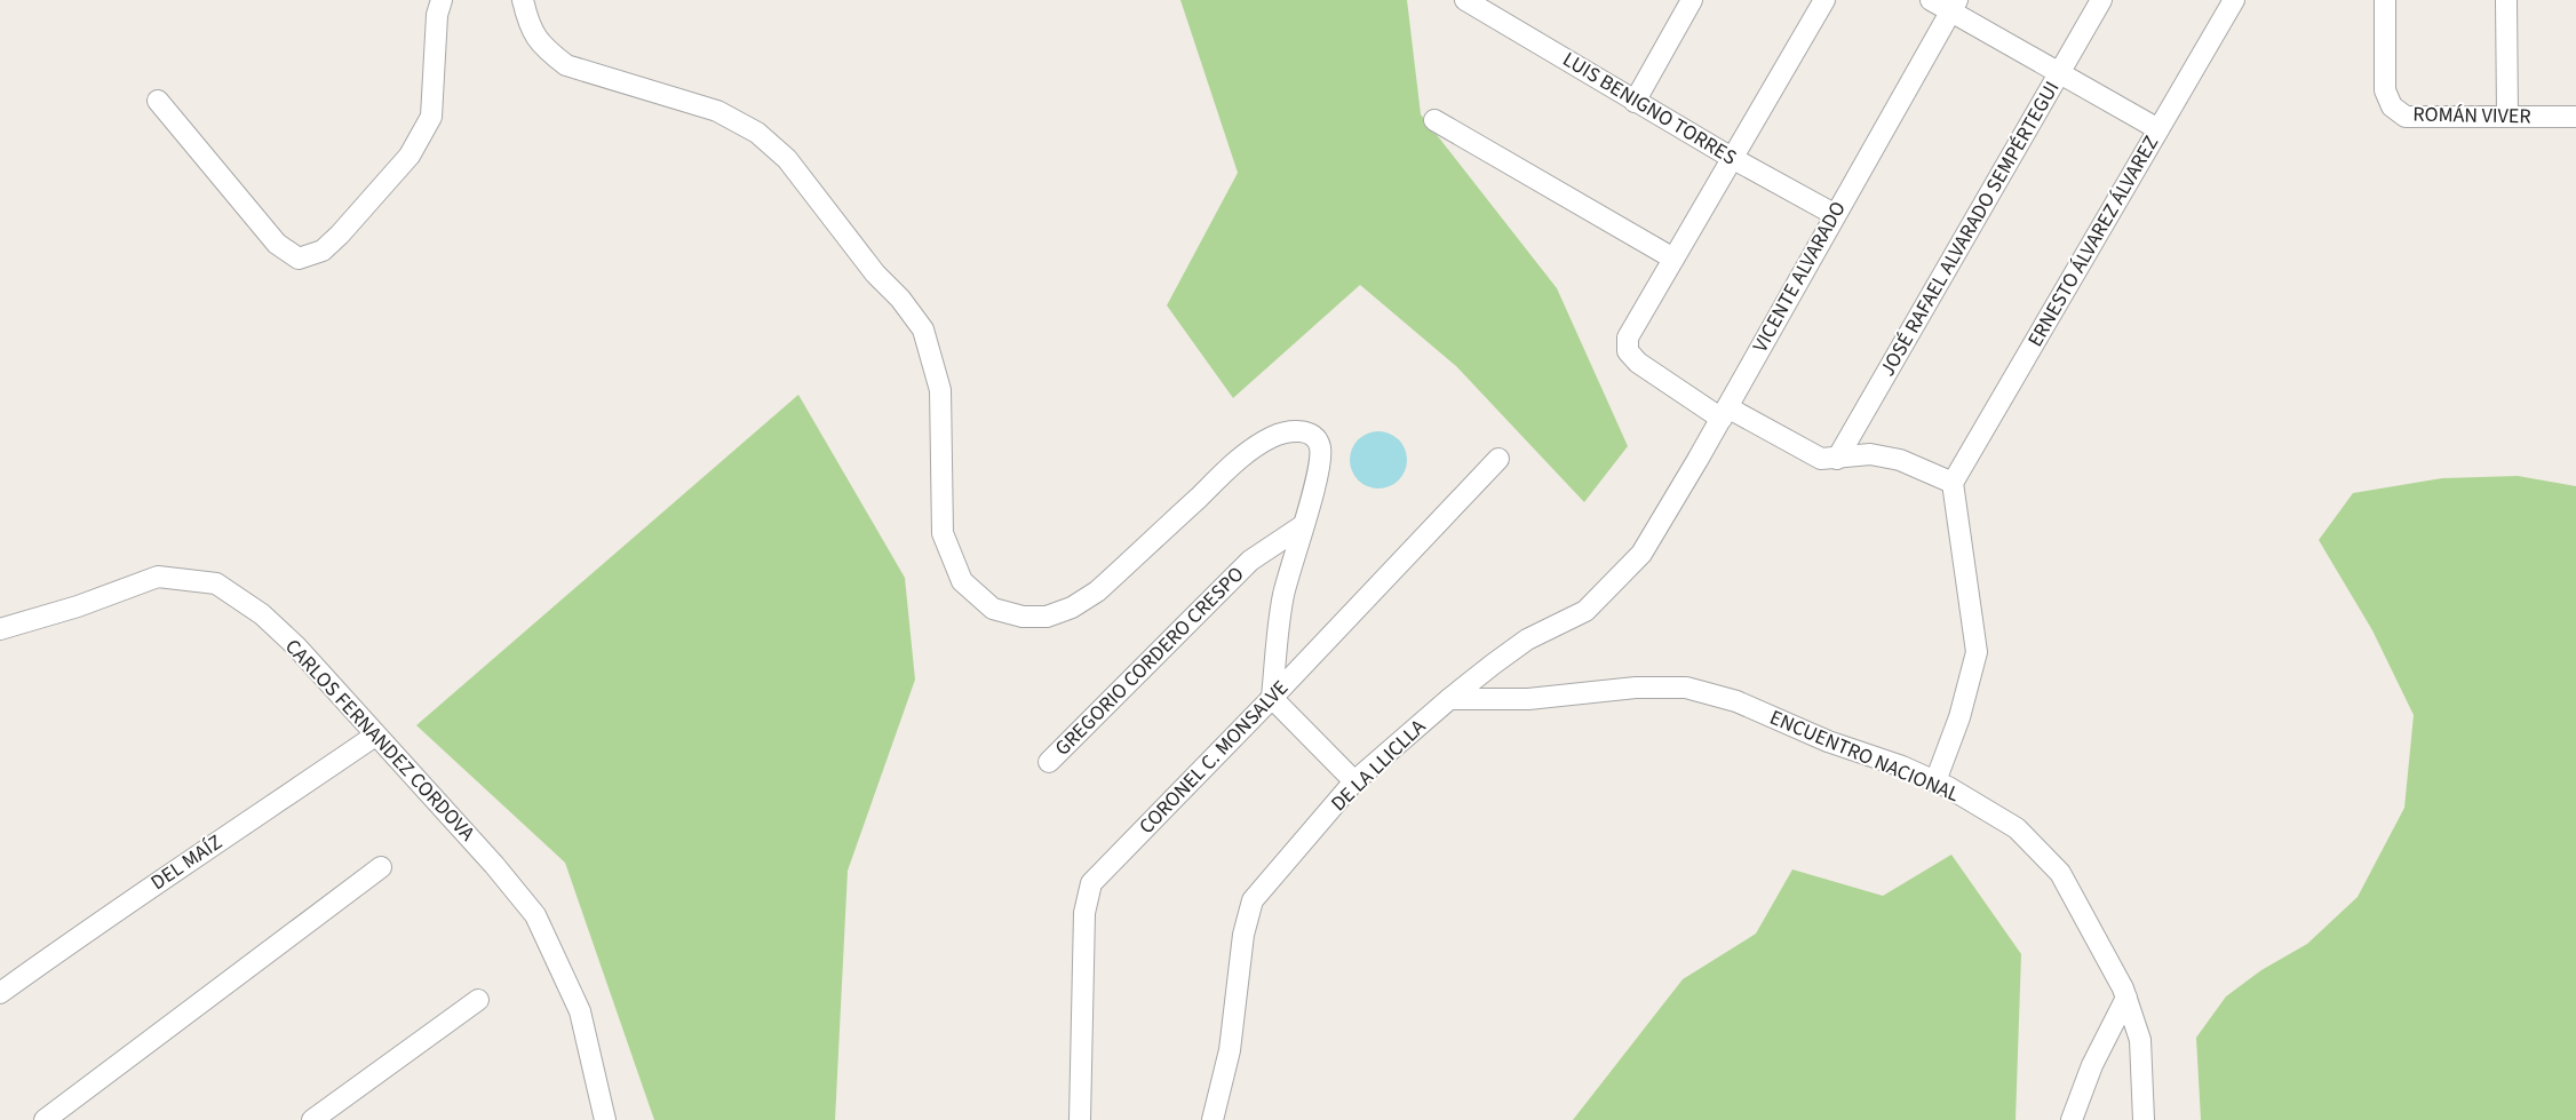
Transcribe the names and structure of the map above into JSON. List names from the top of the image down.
{
  "streets": {
    "street": [
      "LUIS BENIGNO TORRES",
      "ROMÁN VIVER",
      "JOSÉ RAFAEL ALVARADO SEMPÉRTEGUI",
      "ERNESTO ÁLVAREZ ÁLVAREZ",
      "VICENTE ALVARADO",
      "GREGORIO CORDERO CRESPO",
      "CARLOS FERNANDEZ CORDOVA",
      "ENCUENTRO NACIONAL",
      "CORONEL C. MONSALVE",
      "DE LA LLICLLA",
      "DEL MAÍZ"
    ]
  },
  "crossings": [
    ["LUIS BENIGNO TORRES", "VICENTE ALVARADO"],
    ["VICENTE ALVARADO", "DE LA LLICLLA"],
    ["CARLOS FERNANDEZ CORDOVA", "DEL MAÍZ"],
    ["ENCUENTRO NACIONAL", "DE LA LLICLLA"]
  ]
}
